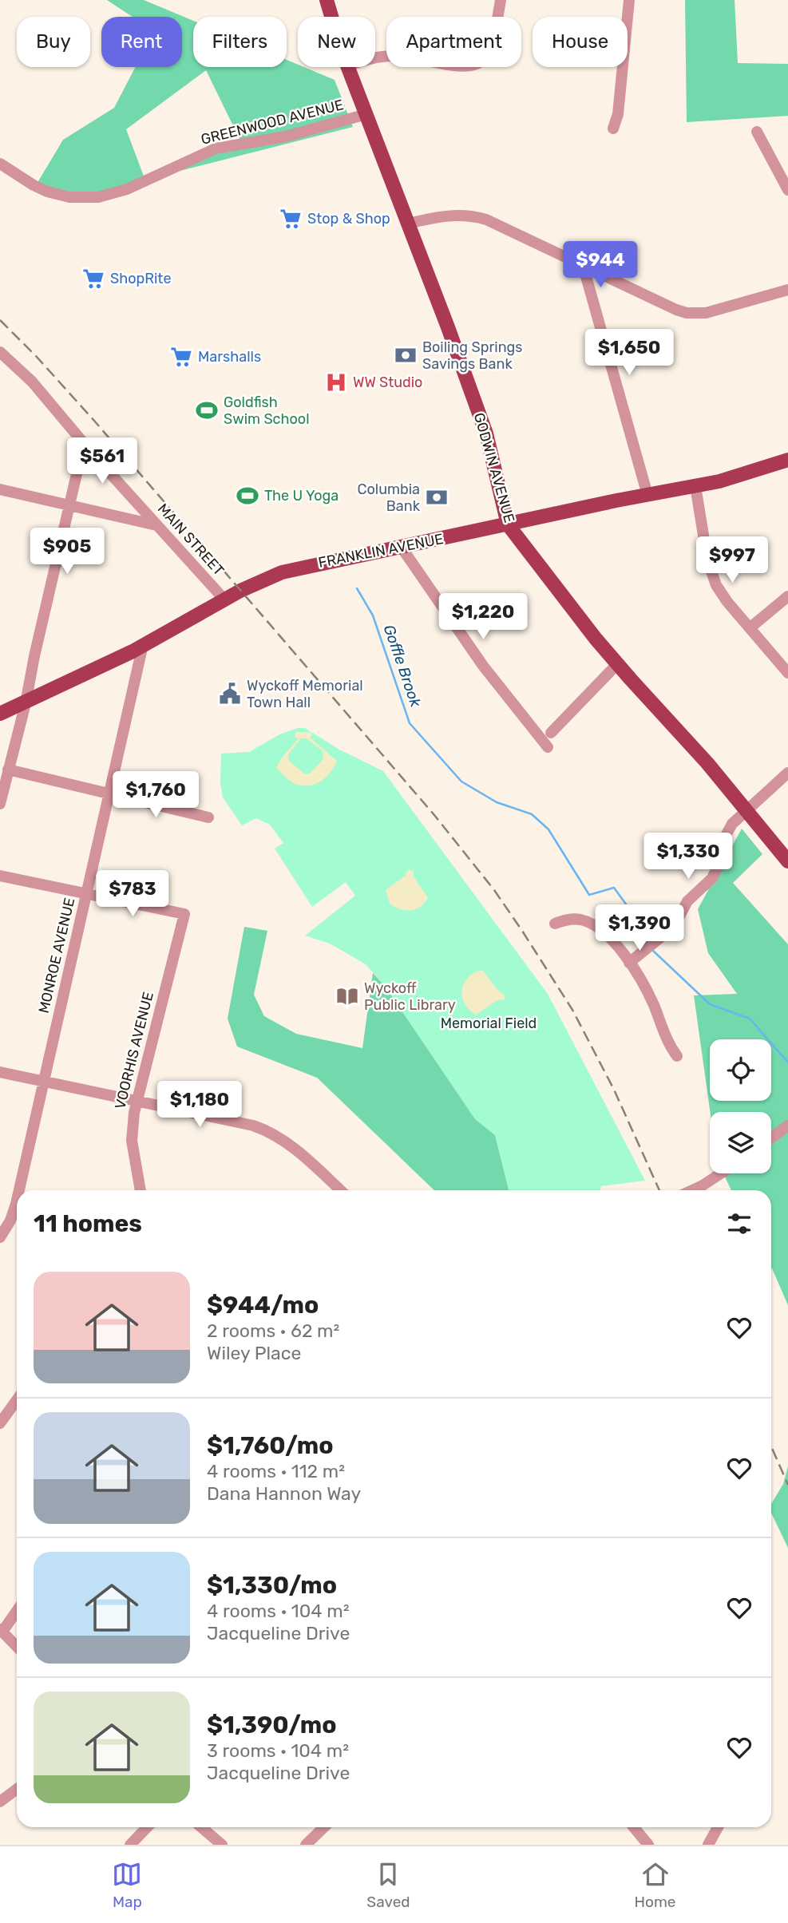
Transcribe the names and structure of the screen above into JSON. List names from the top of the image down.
{
  "streets": {
    "main road": ["GODWIN AVENUE", "FRANKLIN AVENUE"],
    "street": [
      "GREENWOOD AVENUE",
      "MAIN STREET",
      "MONROE AVENUE",
      "VOORHIS AVENUE"
    ]
  },
  "crossings": [
    ["GREENWOOD AVENUE", "GODWIN AVENUE"],
    ["GODWIN AVENUE", "FRANKLIN AVENUE"],
    ["MAIN STREET", "FRANKLIN AVENUE"],
    ["FRANKLIN AVENUE", "MONROE AVENUE"],
    ["MONROE AVENUE", "VOORHIS AVENUE"]
  ],
  "water": ["Goffle Brook"],
  "parks": ["Memorial Field"],
  "places": {
    "supermarket": ["Stop & Shop", "ShopRite", "Marshalls"],
    "bank": ["Boiling Springs Savings Bank", "Columbia Bank"],
    "hospital": ["WW Studio"],
    "sports": ["Goldfish Swim School", "The U Yoga"],
    "public building": ["Wyckoff Memorial Town Hall"],
    "library": ["Wyckoff Public Library"]
  },
  "page": {
    "chip": [
      "Buy",
      "Rent",
      "Filters",
      "New",
      "Apartment",
      "House"
    ],
    "price": [
      "$944",
      "$1,650",
      "$561",
      "$905",
      "$997",
      "$1,220",
      "$1,760",
      "$1,330",
      "$783",
      "$1,390",
      "$1,180"
    ],
    "heading": "11 homes",
    "list": [
      {
        "name": "$944/mo",
        "note": "2 rooms · 62 m² · Wiley Place"
      },
      {
        "name": "$1,760/mo",
        "note": "4 rooms · 112 m² · Dana Hannon Way"
      },
      {
        "name": "$1,330/mo",
        "note": "4 rooms · 104 m² · Jacqueline Drive"
      },
      {
        "name": "$1,390/mo",
        "note": "3 rooms · 104 m² · Jacqueline Drive"
      }
    ],
    "tabs": ["Map", "Saved", "Home"]
  }
}
